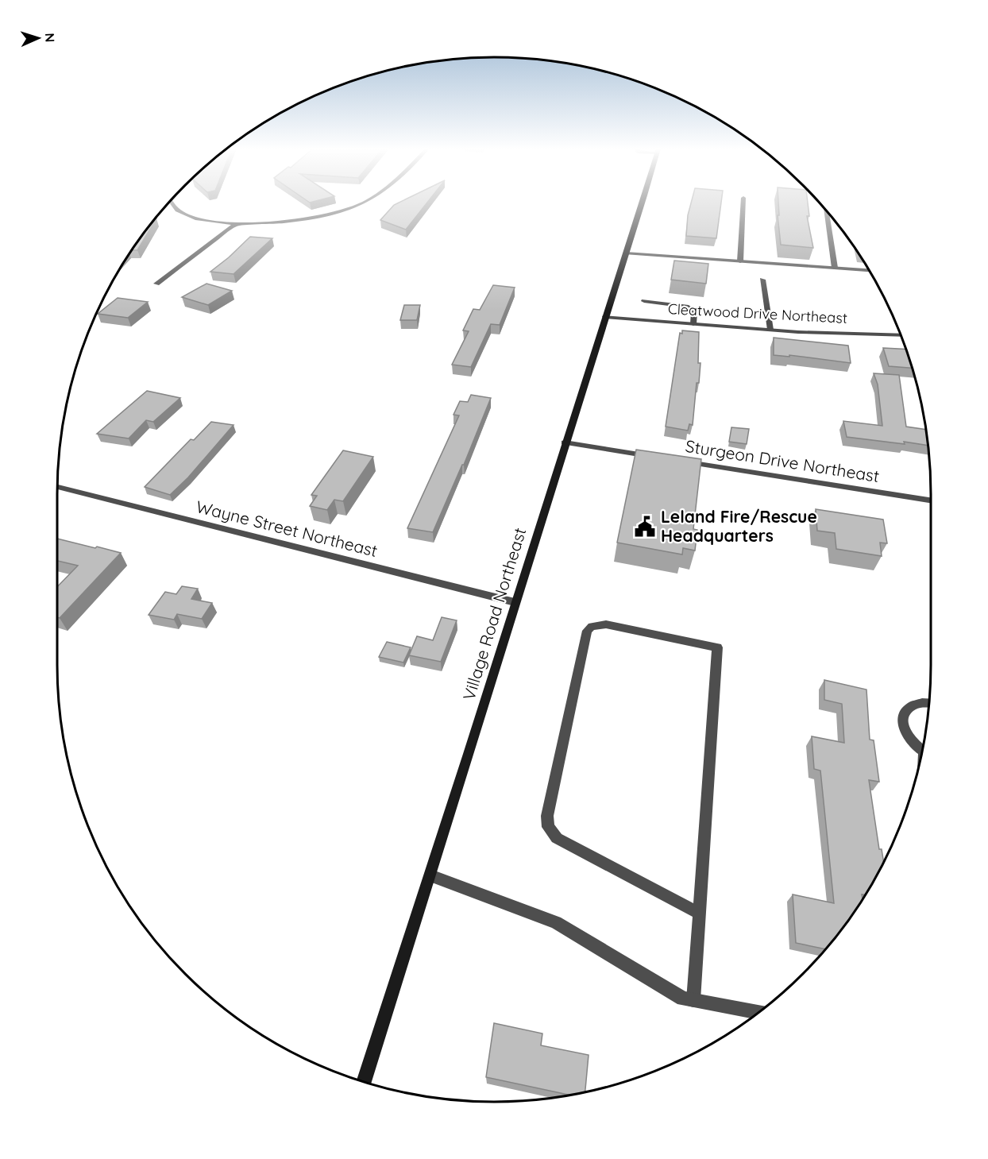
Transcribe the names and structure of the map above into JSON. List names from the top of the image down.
{
  "streets": {
    "main road": ["Village Road Northeast"],
    "street": ["Cleatwood Drive Northeast", "Sturgeon Drive Northeast", "Wayne Street Northeast"]
  },
  "crossings": [
    ["Cleatwood Drive Northeast", "Village Road Northeast"],
    ["Wayne Street Northeast", "Village Road Northeast"]
  ],
  "places": {
    "public building": ["Leland Fire/Rescue Headquarters"]
  },
  "north": "right"
}
